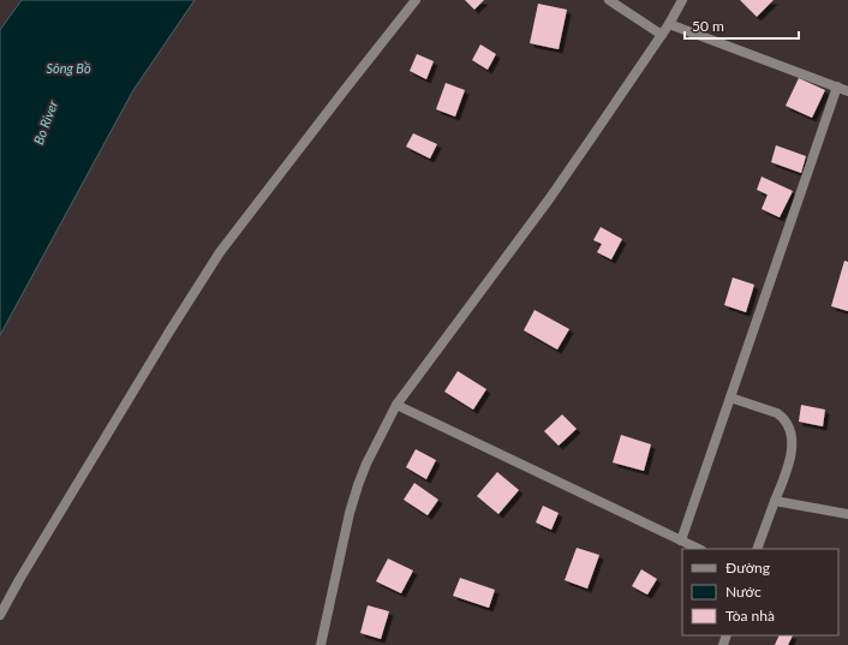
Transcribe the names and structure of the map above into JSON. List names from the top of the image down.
{
  "water": ["Sông Bồ", "Bo River"],
  "legend": ["Đường", "Nước", "Tòa nhà"],
  "scale_bar": "50 m"
}
